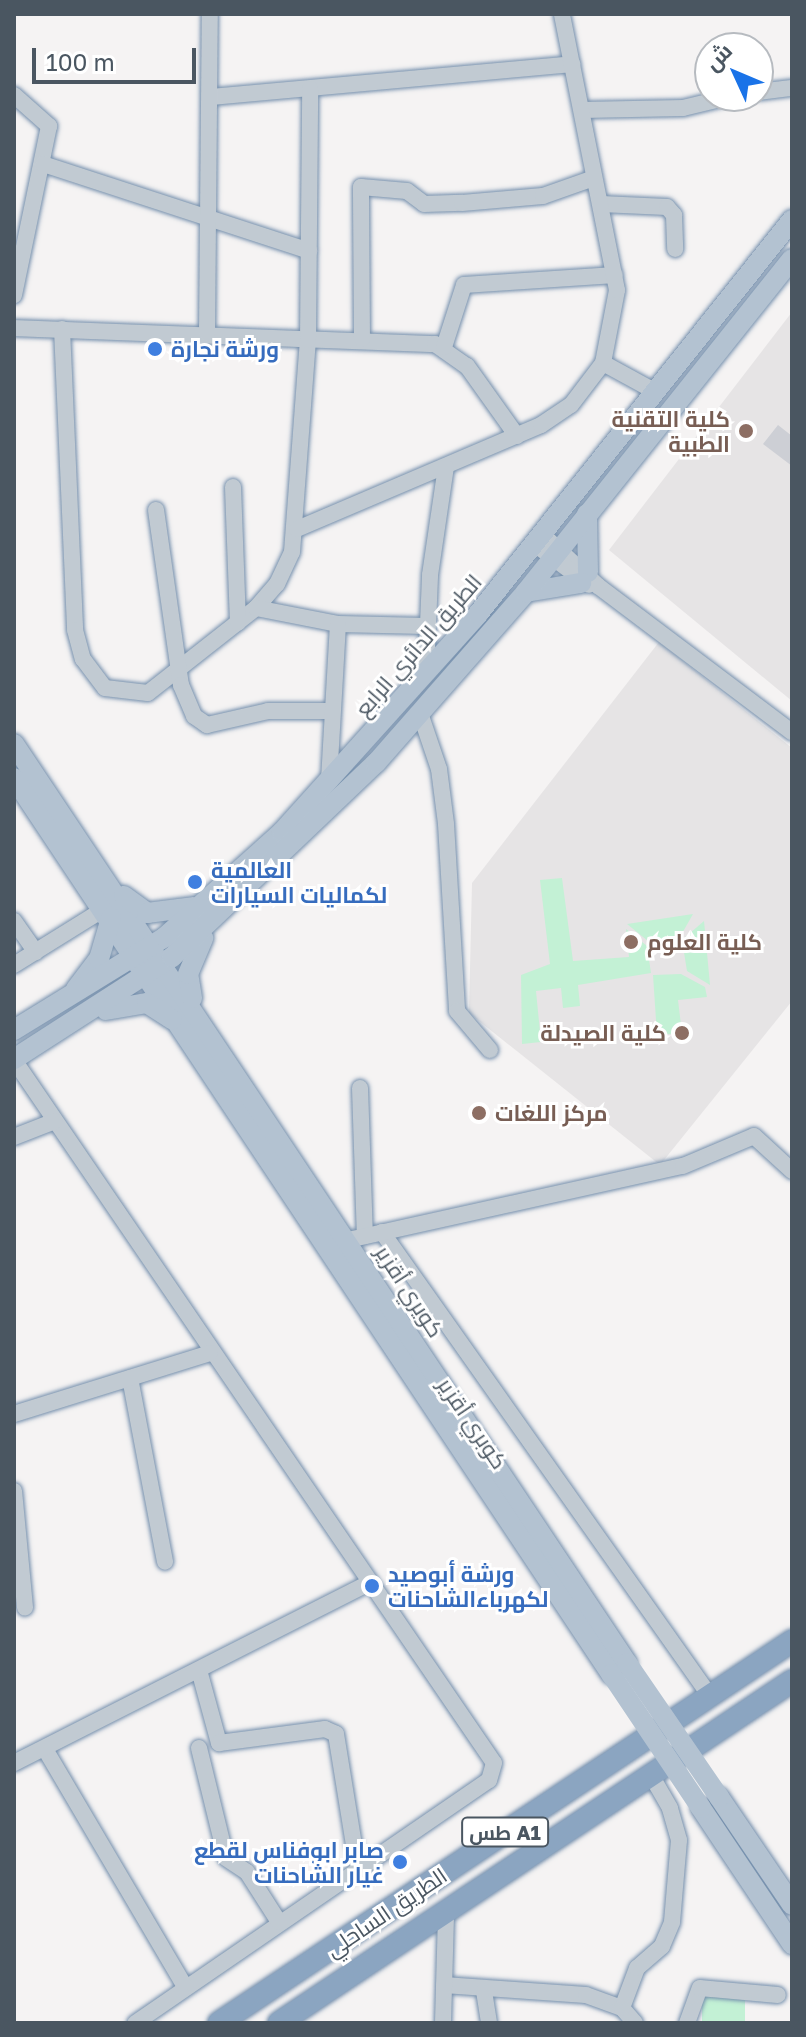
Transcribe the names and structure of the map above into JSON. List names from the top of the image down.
{
  "streets": {
    "highway": ["طس A1", "الطريق الساحلي"],
    "main road": ["الطريق الدائري الرابع", "كويري أقزير", "كوبري أقزير"]
  },
  "crossings": [
    ["الطريق الدائري الرابع", "كوبري أقزير"],
    ["كويري أقزير", "كوبري أقزير"]
  ],
  "places": [
    "ورشة نجارة",
    "كلية التقنية الطبية",
    "العالمية لكماليات السيارات",
    "كلية العلوم",
    "كلية الصيدلة",
    "مركز اللغات",
    "ورشة أبوصيد لكهرباءالشاحنات",
    "صابر ابوفناس لقطع غيار الشاحنات"
  ],
  "scale_bar": "100 m",
  "north": "top left"
}
